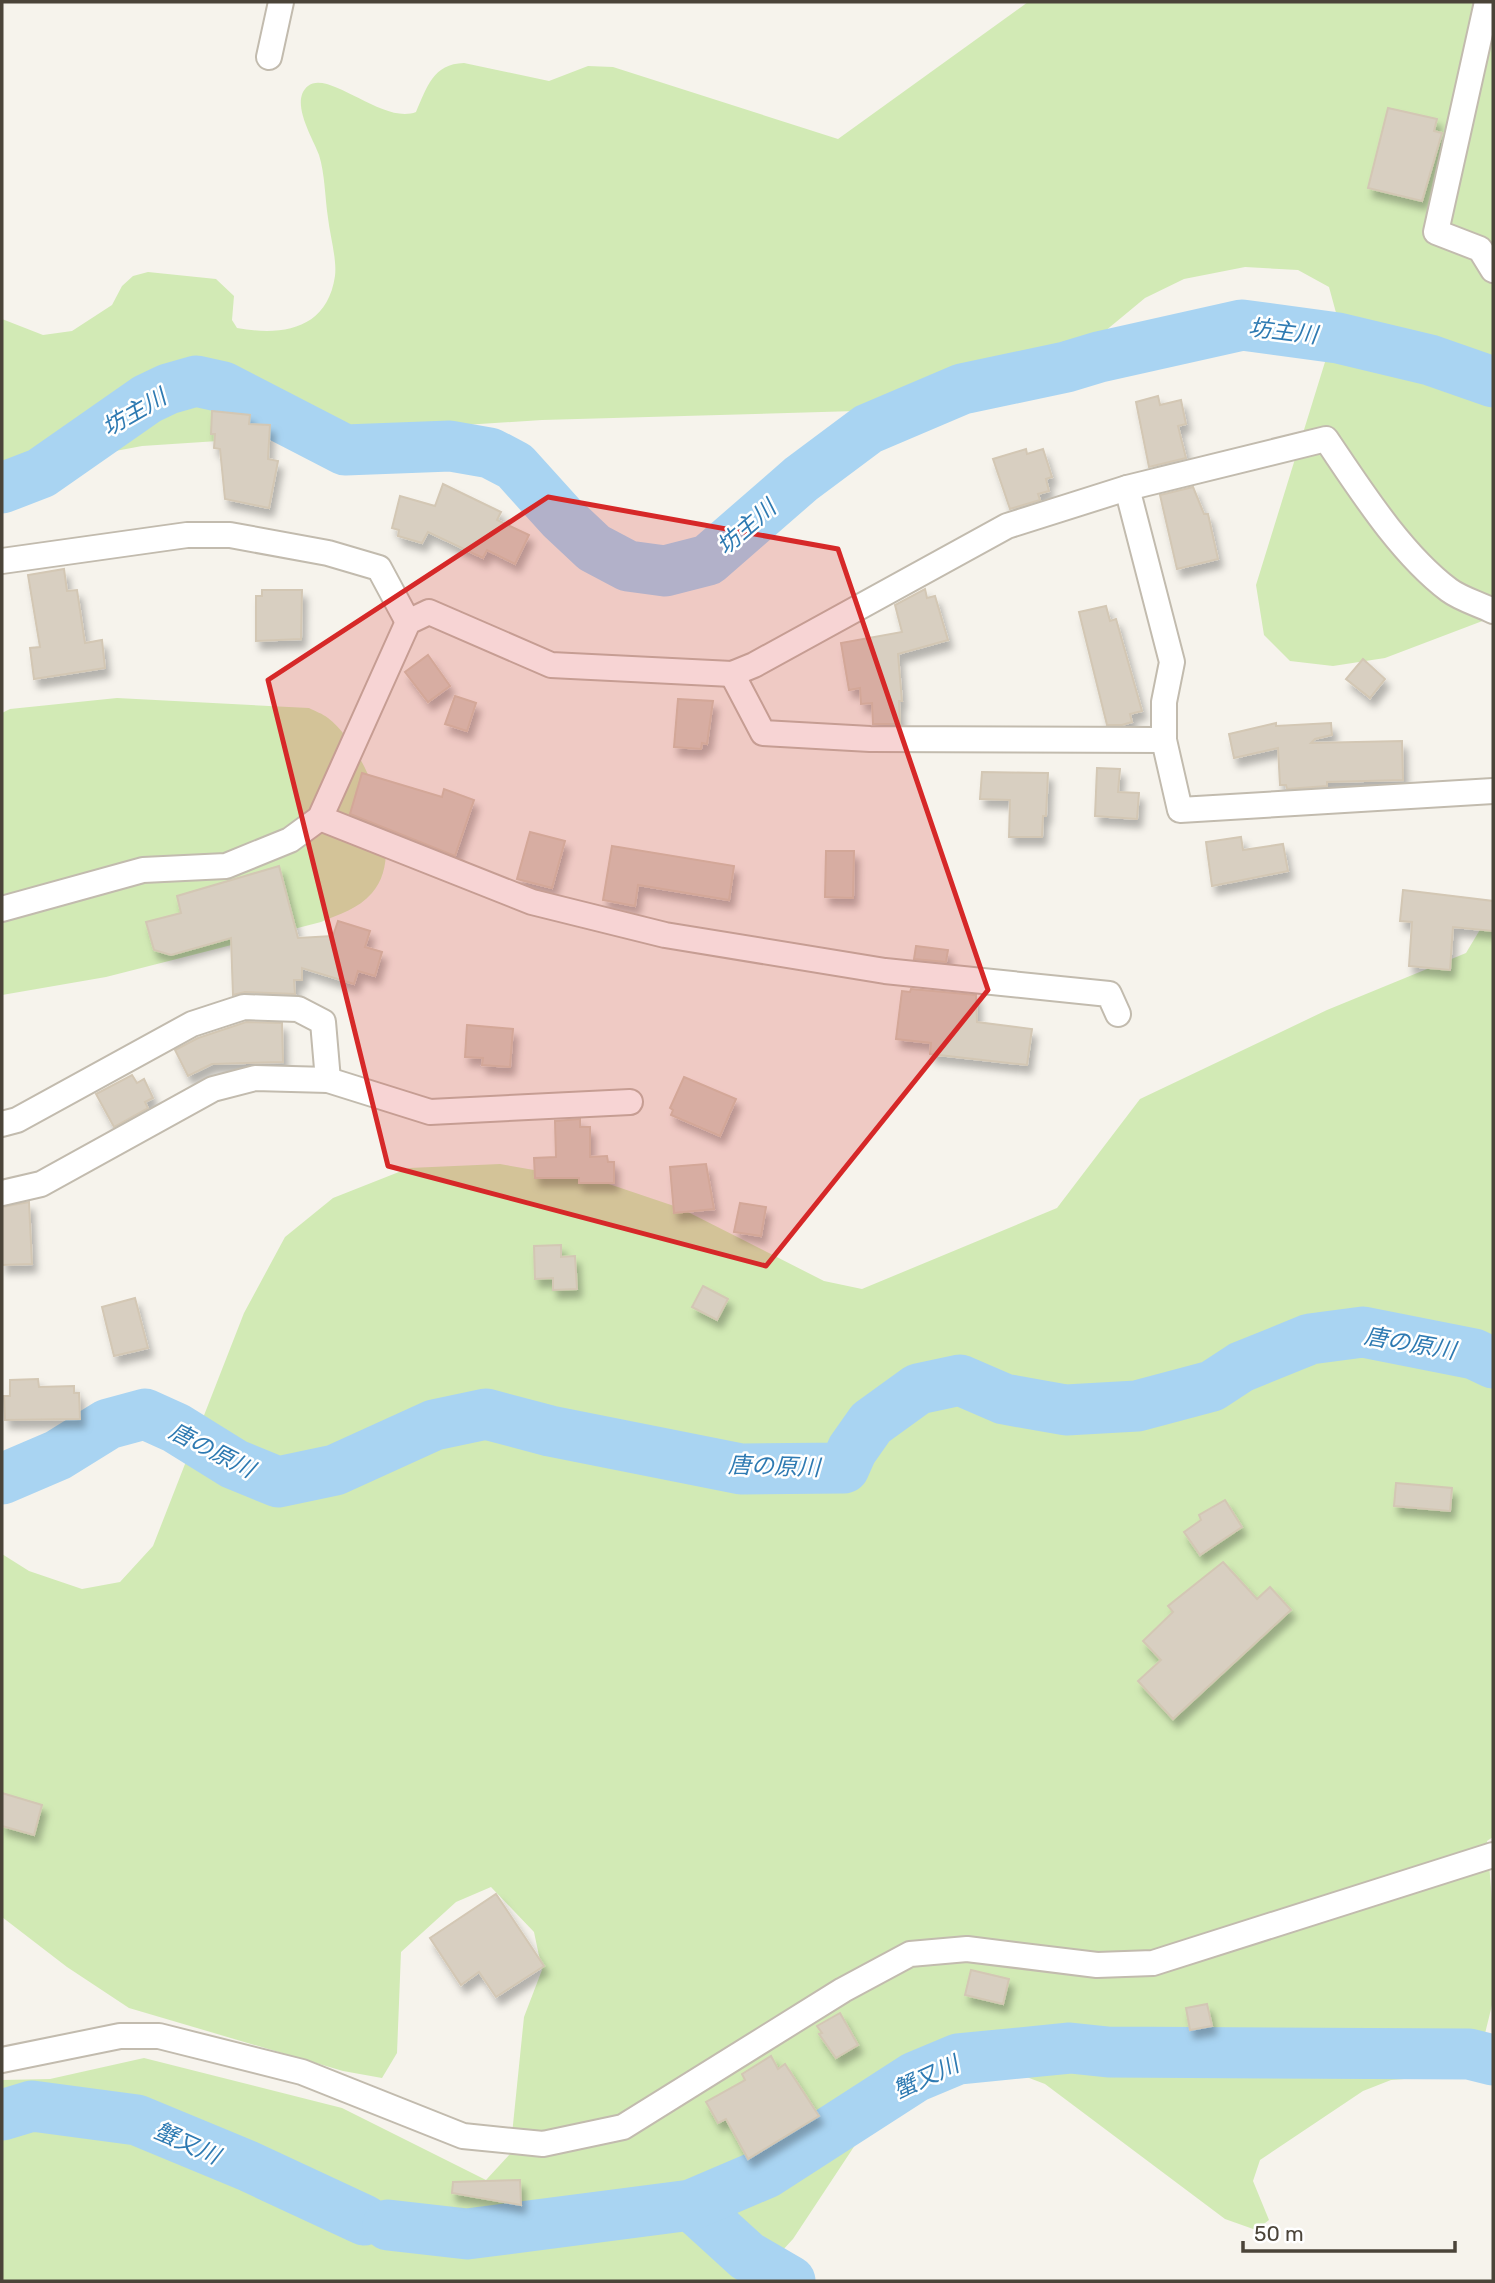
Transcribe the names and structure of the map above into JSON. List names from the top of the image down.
{
  "water": ["坊主川", "唐の原川", "蟹又川"],
  "scale_bar": "50 m"
}
